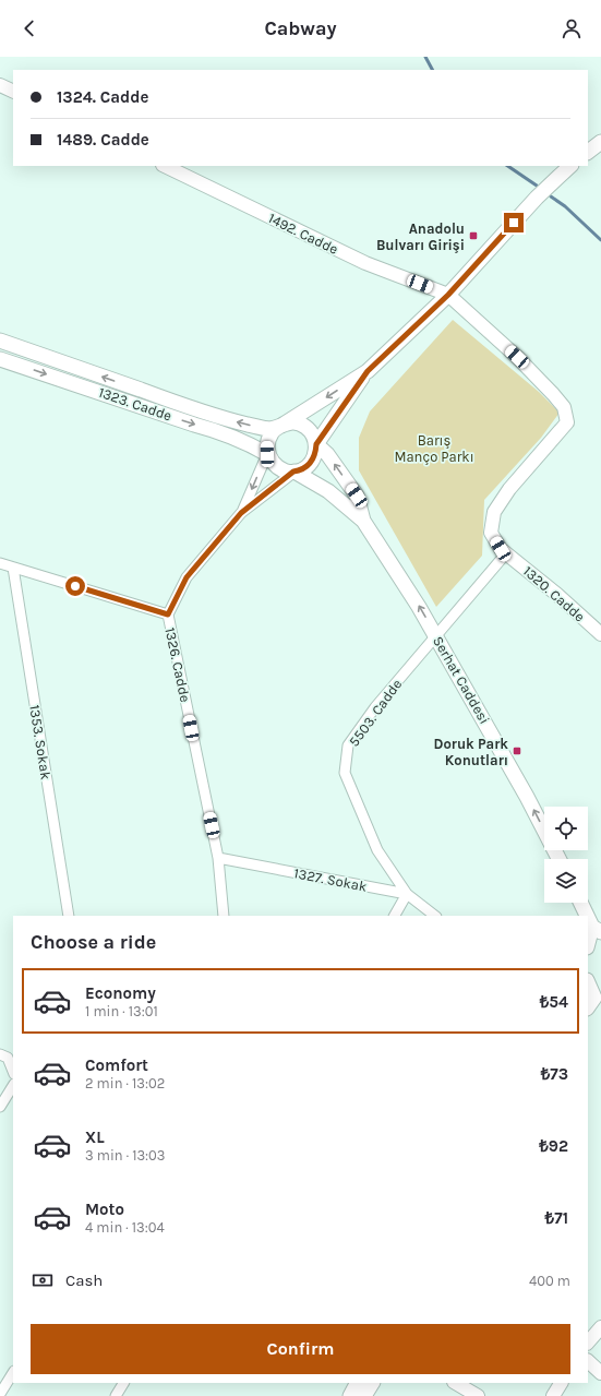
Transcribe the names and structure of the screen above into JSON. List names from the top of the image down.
{
  "streets": {
    "main road": ["1323. Cadde", "Serhat Caddesi"],
    "street": [
      "1492. Cadde",
      "1320. Cadde",
      "1326. Cadde",
      "5503. Cadde",
      "1353. Sokak",
      "1327. Sokak"
    ]
  },
  "crossings": [
    ["1492. Cadde", "1320. Cadde"],
    ["1320. Cadde", "5503. Cadde"],
    ["1326. Cadde", "1327. Sokak"],
    ["Serhat Caddesi", "5503. Cadde"],
    ["5503. Cadde", "1327. Sokak"]
  ],
  "one_way": ["Serhat Caddesi"],
  "parks": ["Barış Manço Parkı"],
  "places": {
    "transit": ["Anadolu Bulvarı Girişi", "Doruk Park Konutları"]
  },
  "page": {
    "header": "Cabway",
    "banner": ["1324. Cadde", "1489. Cadde"],
    "heading": "Choose a ride",
    "list": [
      {
        "name": "Economy",
        "note": "1 min · 13:01",
        "value": "₺54"
      },
      {
        "name": "Comfort",
        "note": "2 min · 13:02",
        "value": "₺73"
      },
      {
        "name": "XL",
        "note": "3 min · 13:03",
        "value": "₺92"
      },
      {
        "name": "Moto",
        "note": "4 min · 13:04",
        "value": "₺71"
      }
    ],
    "pay": ["Cash", "400 m"],
    "buttons": "Confirm"
  }
}
